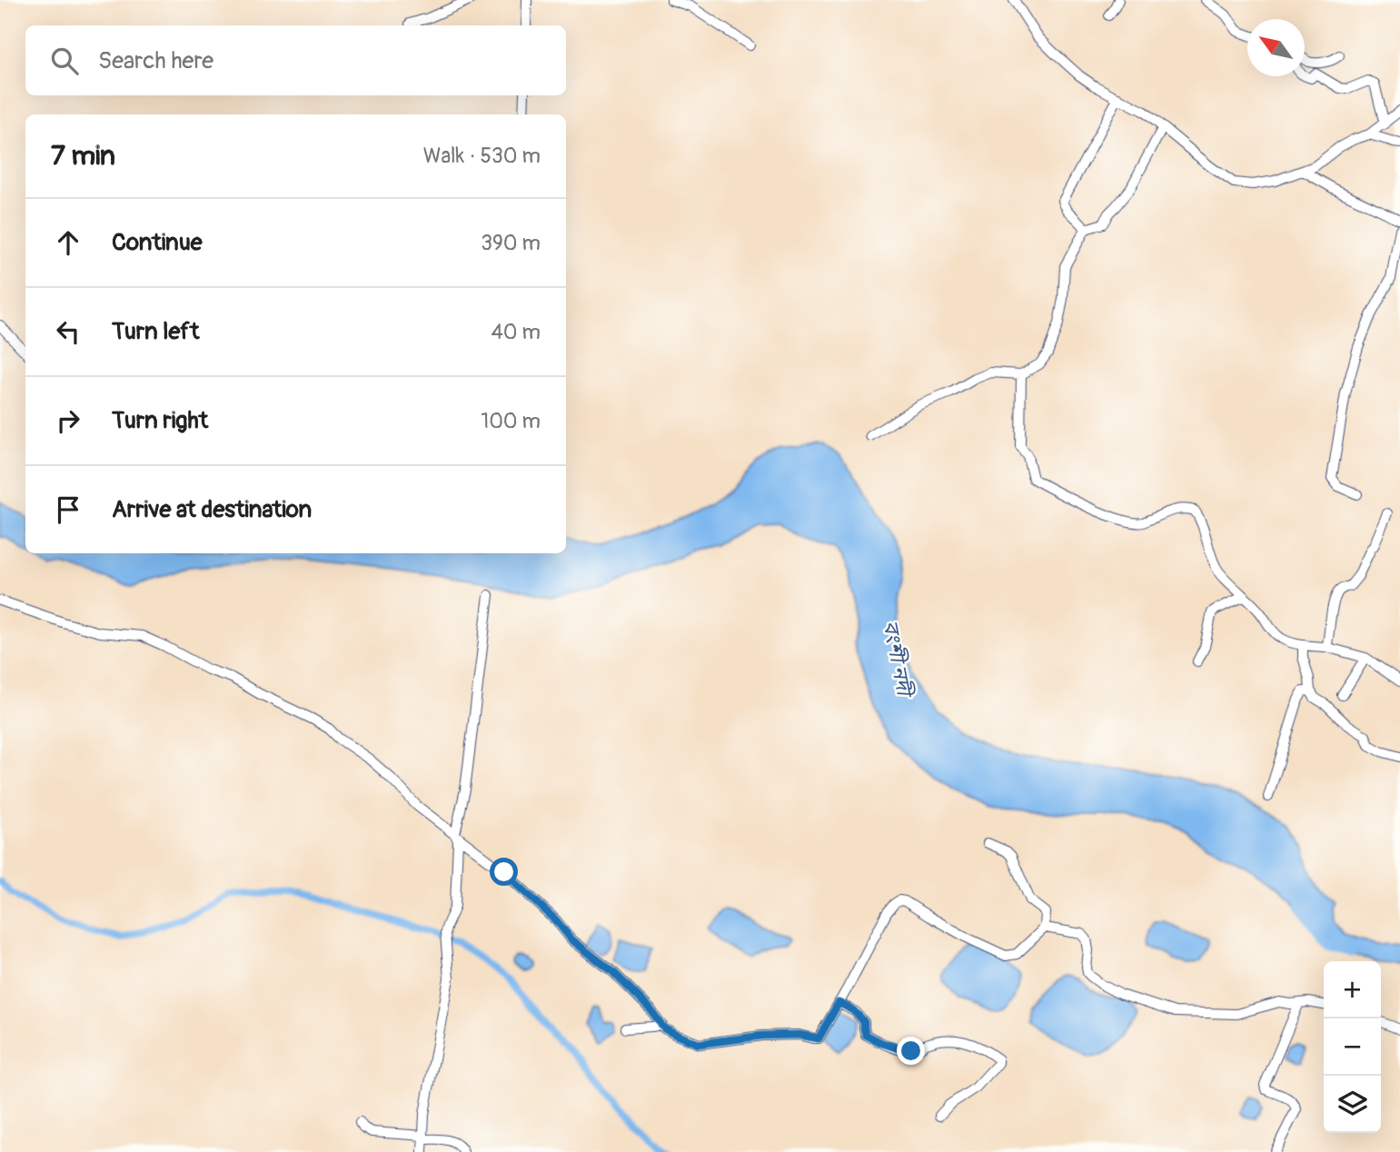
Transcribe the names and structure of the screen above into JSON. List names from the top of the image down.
{
  "water": ["বংশী নদী"],
  "north": "top left",
  "page": {
    "search": "Search here",
    "heading": ["7 min", "Walk · 530 m"],
    "list": [
      ["Continue", "390 m"],
      ["Turn left", "40 m"],
      ["Turn right", "100 m"],
      "Arrive at destination"
    ],
    "map_buttons": ["+", "−"]
  }
}
